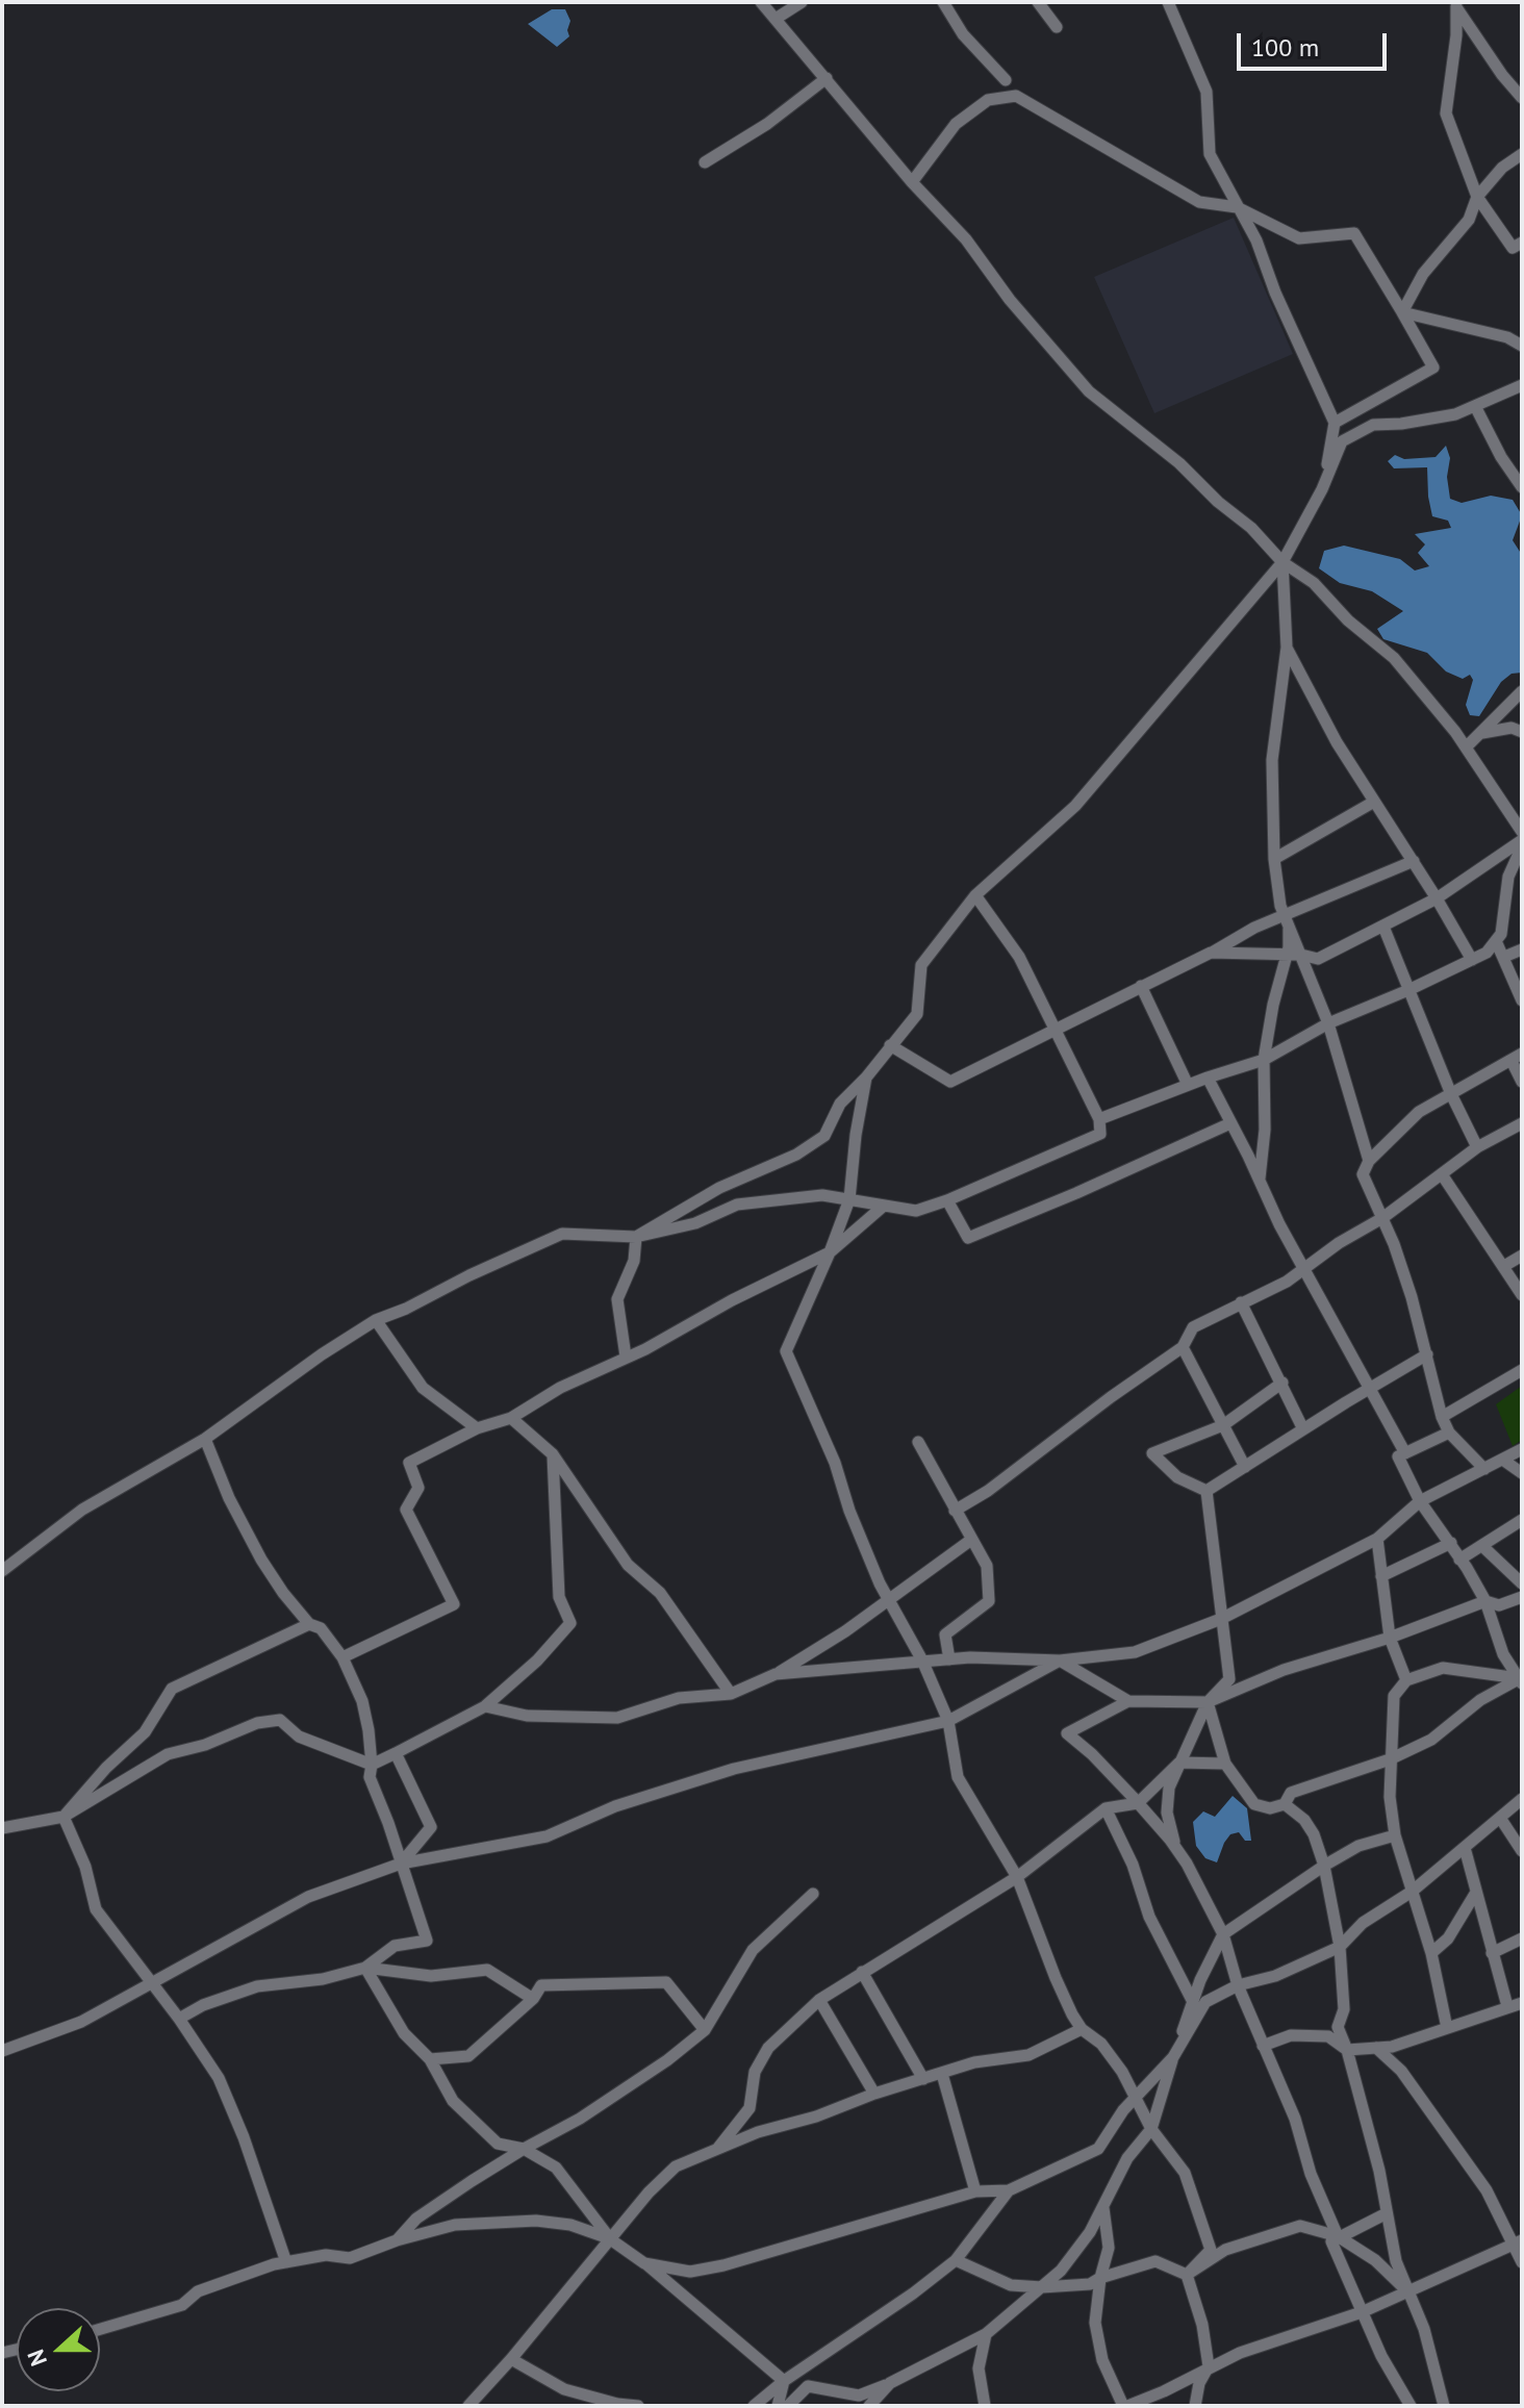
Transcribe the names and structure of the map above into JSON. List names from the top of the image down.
{
  "scale_bar": "100 m",
  "north": "left"
}
